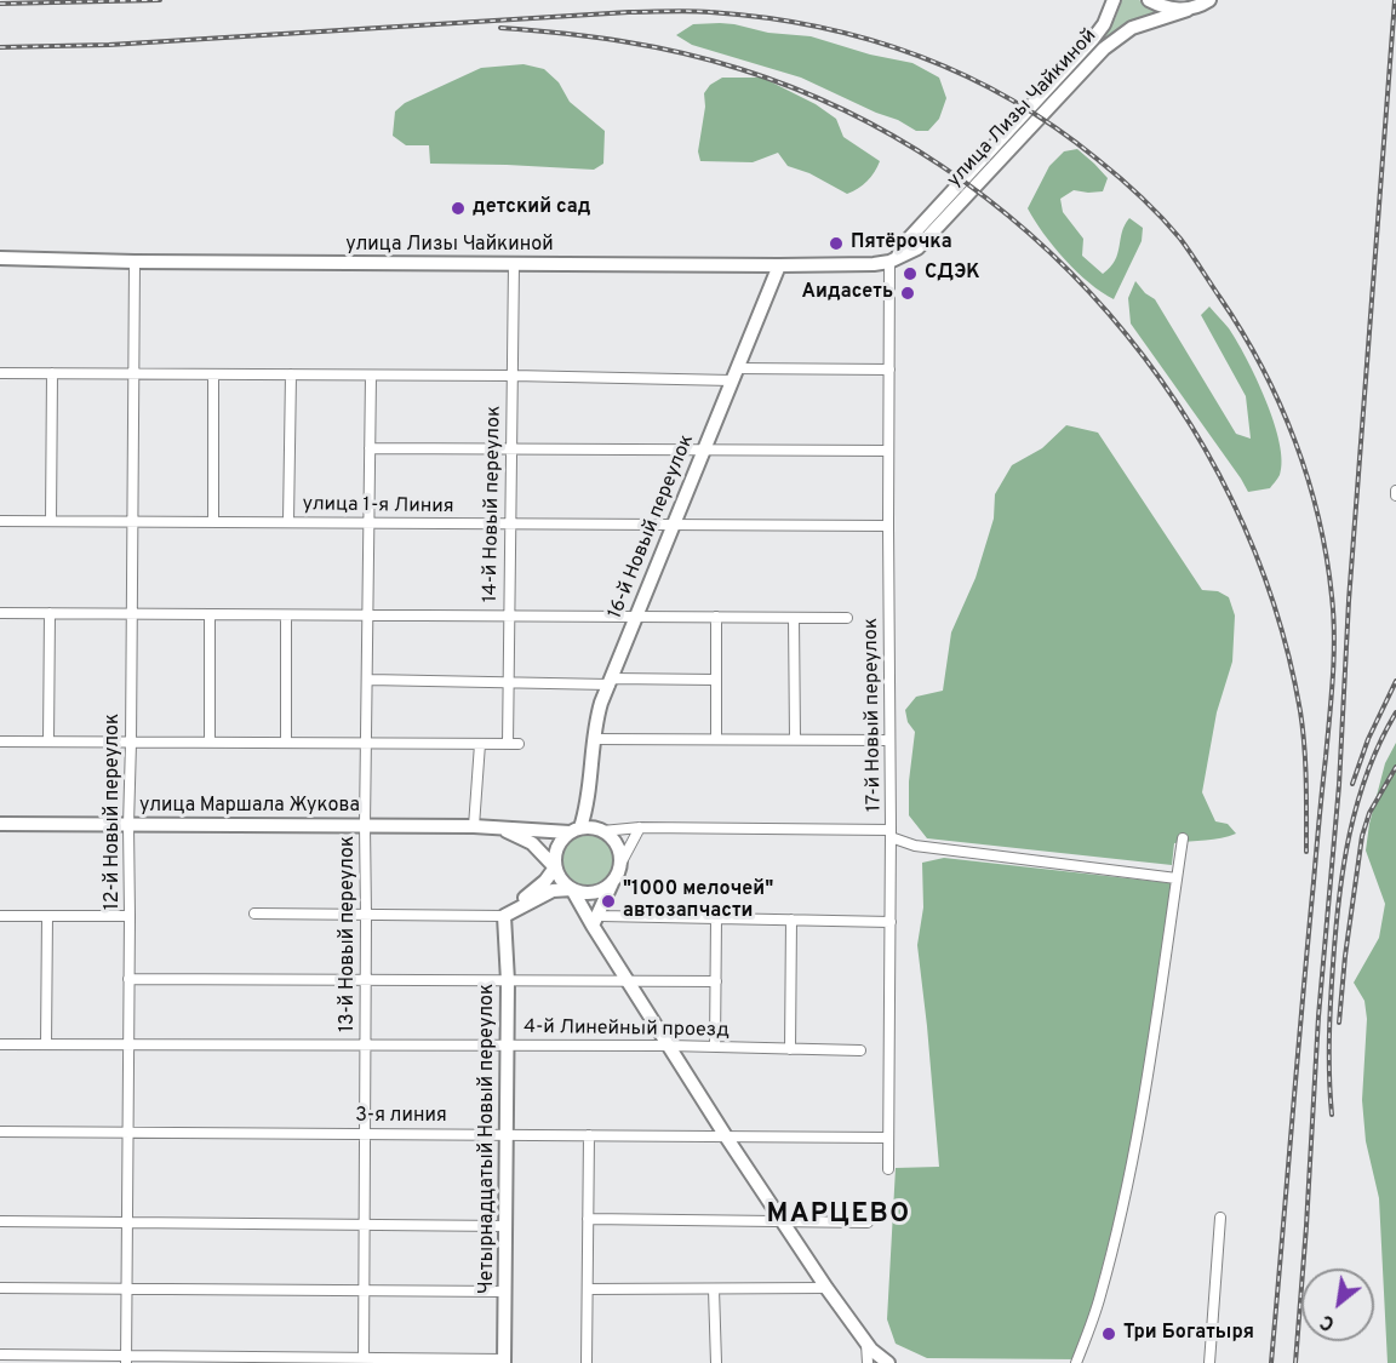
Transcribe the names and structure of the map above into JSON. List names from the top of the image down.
{
  "streets": {
    "main road": [
      "улица Лизы Чайкиной",
      "16-й Новый переулок",
      "улица Маршала Жукова",
      "Четырнадцатый Новый переулок"
    ],
    "street": [
      "14-й Новый переулок",
      "улица 1-я Линия",
      "17-й Новый переулок",
      "12-й Новый переулок",
      "13-й Новый переулок",
      "4-й Линейный проезд",
      "3-я линия"
    ]
  },
  "crossings": [
    ["улица Лизы Чайкиной", "14-й Новый переулок"],
    ["улица Лизы Чайкиной", "16-й Новый переулок"],
    ["улица Лизы Чайкиной", "17-й Новый переулок"],
    ["улица Лизы Чайкиной", "12-й Новый переулок"],
    ["14-й Новый переулок", "улица 1-я Линия"],
    ["улица 1-я Линия", "16-й Новый переулок"],
    ["улица 1-я Линия", "17-й Новый переулок"],
    ["улица 1-я Линия", "12-й Новый переулок"],
    ["улица 1-я Линия", "13-й Новый переулок"],
    ["16-й Новый переулок", "улица Маршала Жукова"],
    ["17-й Новый переулок", "3-я линия"],
    ["улица Маршала Жукова", "12-й Новый переулок"],
    ["улица Маршала Жукова", "13-й Новый переулок"],
    ["12-й Новый переулок", "4-й Линейный проезд"],
    ["12-й Новый переулок", "3-я линия"],
    ["13-й Новый переулок", "4-й Линейный проезд"],
    ["13-й Новый переулок", "3-я линия"],
    ["4-й Линейный проезд", "Четырнадцатый Новый переулок"],
    ["3-я линия", "Четырнадцатый Новый переулок"]
  ],
  "districts": ["МАРЦЕВО"],
  "places": [
    "детский сад",
    "Пятёрочка",
    "СДЭК",
    "Аидасеть",
    "\"1000 мелочей\" автозапчасти",
    "Три Богатыря"
  ],
  "north": "bottom left"
}
